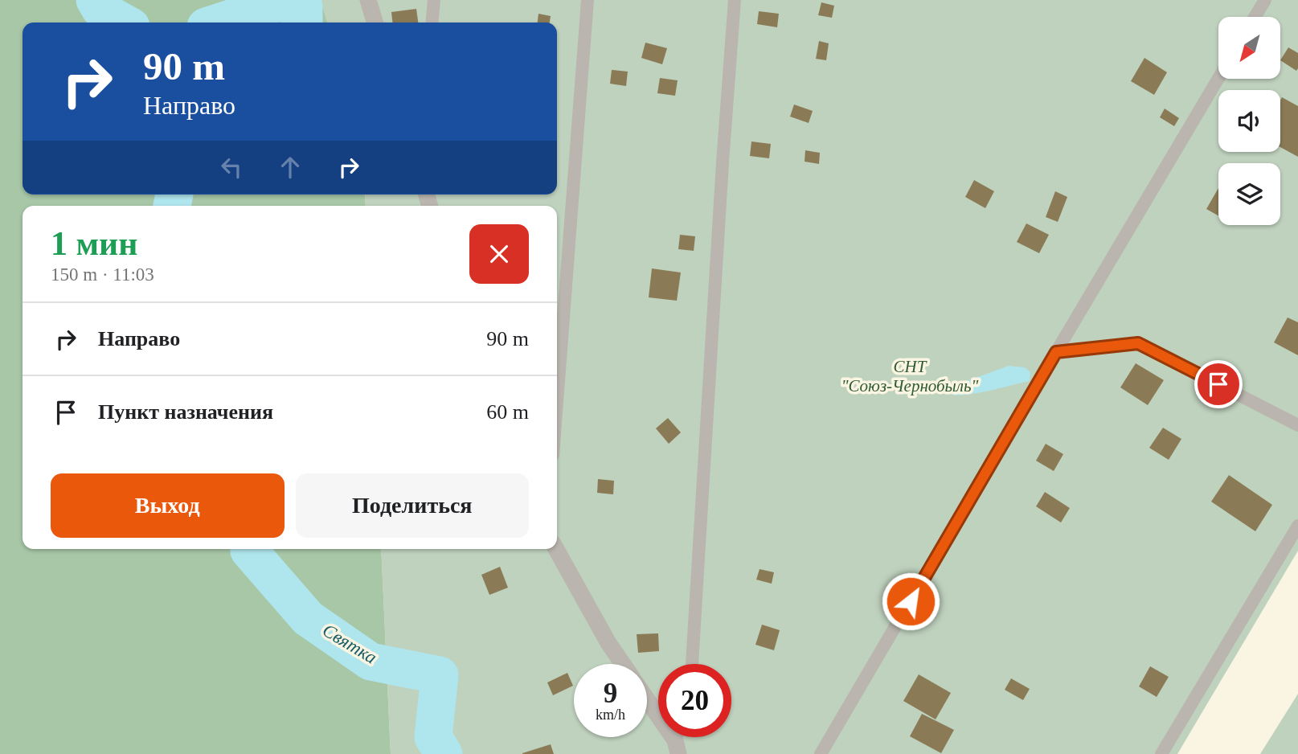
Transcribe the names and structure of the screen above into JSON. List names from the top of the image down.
{
  "water": ["Святка"],
  "parks": ["СНТ \"Союз-Чернобыль\""],
  "north": "bottom left",
  "page": {
    "turn": ["90 m", "Направо"],
    "heading": ["1 мин", "150 m · 11:03"],
    "list": [
      {
        "name": "Направо",
        "value": "90 m"
      },
      {
        "name": "Пункт назначения",
        "value": "60 m"
      }
    ],
    "buttons": ["Выход", "Поделиться"],
    "speed": "9 km/h",
    "limit": "20"
  }
}
